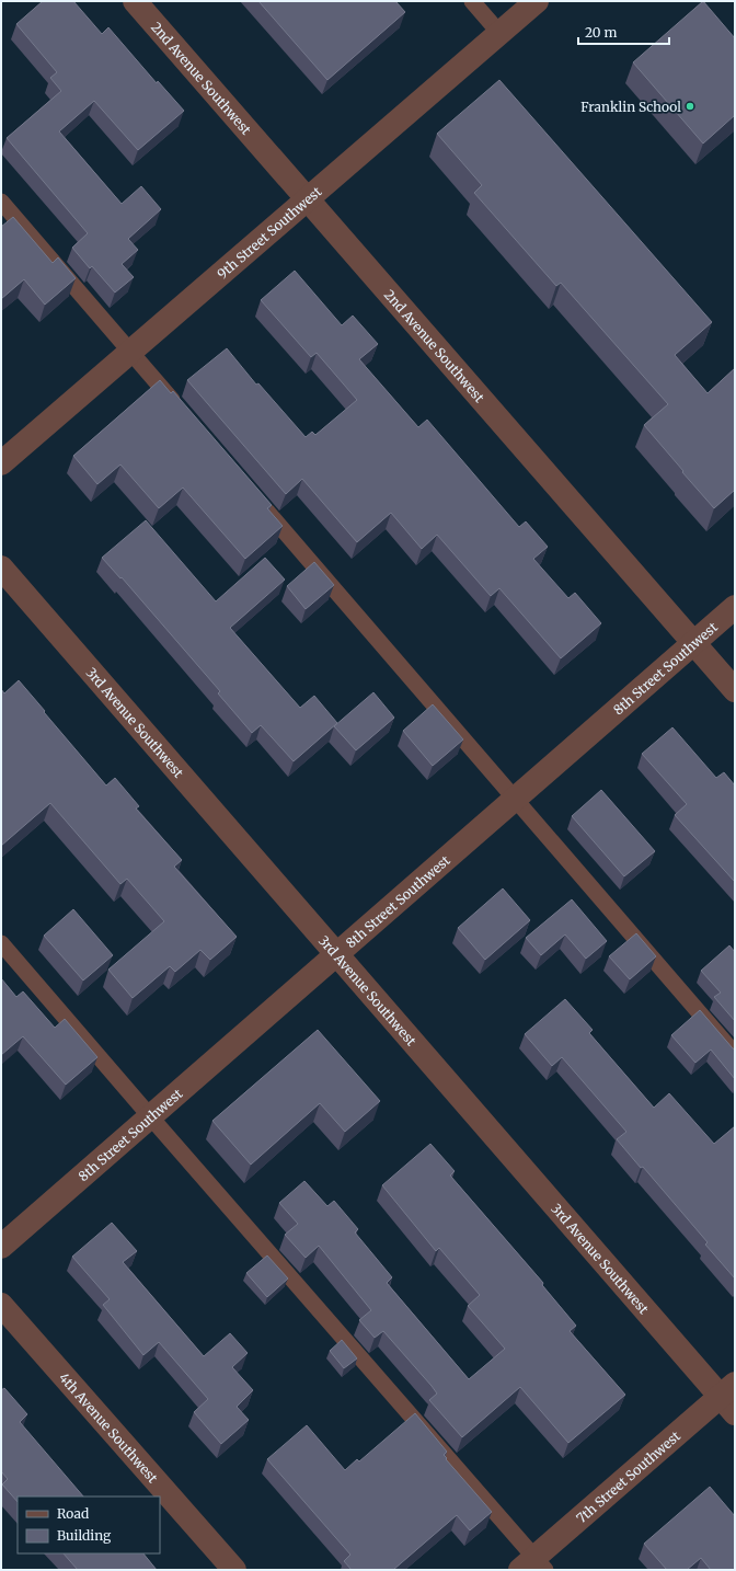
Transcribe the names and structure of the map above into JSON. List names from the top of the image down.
{
  "streets": {
    "street": [
      "2nd Avenue Southwest",
      "9th Street Southwest",
      "8th Street Southwest",
      "3rd Avenue Southwest",
      "4th Avenue Southwest",
      "7th Street Southwest"
    ]
  },
  "crossings": [
    ["2nd Avenue Southwest", "9th Street Southwest"],
    ["2nd Avenue Southwest", "8th Street Southwest"],
    ["8th Street Southwest", "3rd Avenue Southwest"],
    ["3rd Avenue Southwest", "7th Street Southwest"]
  ],
  "places": ["Franklin School"],
  "legend": ["Road", "Building"],
  "scale_bar": "20 m"
}
